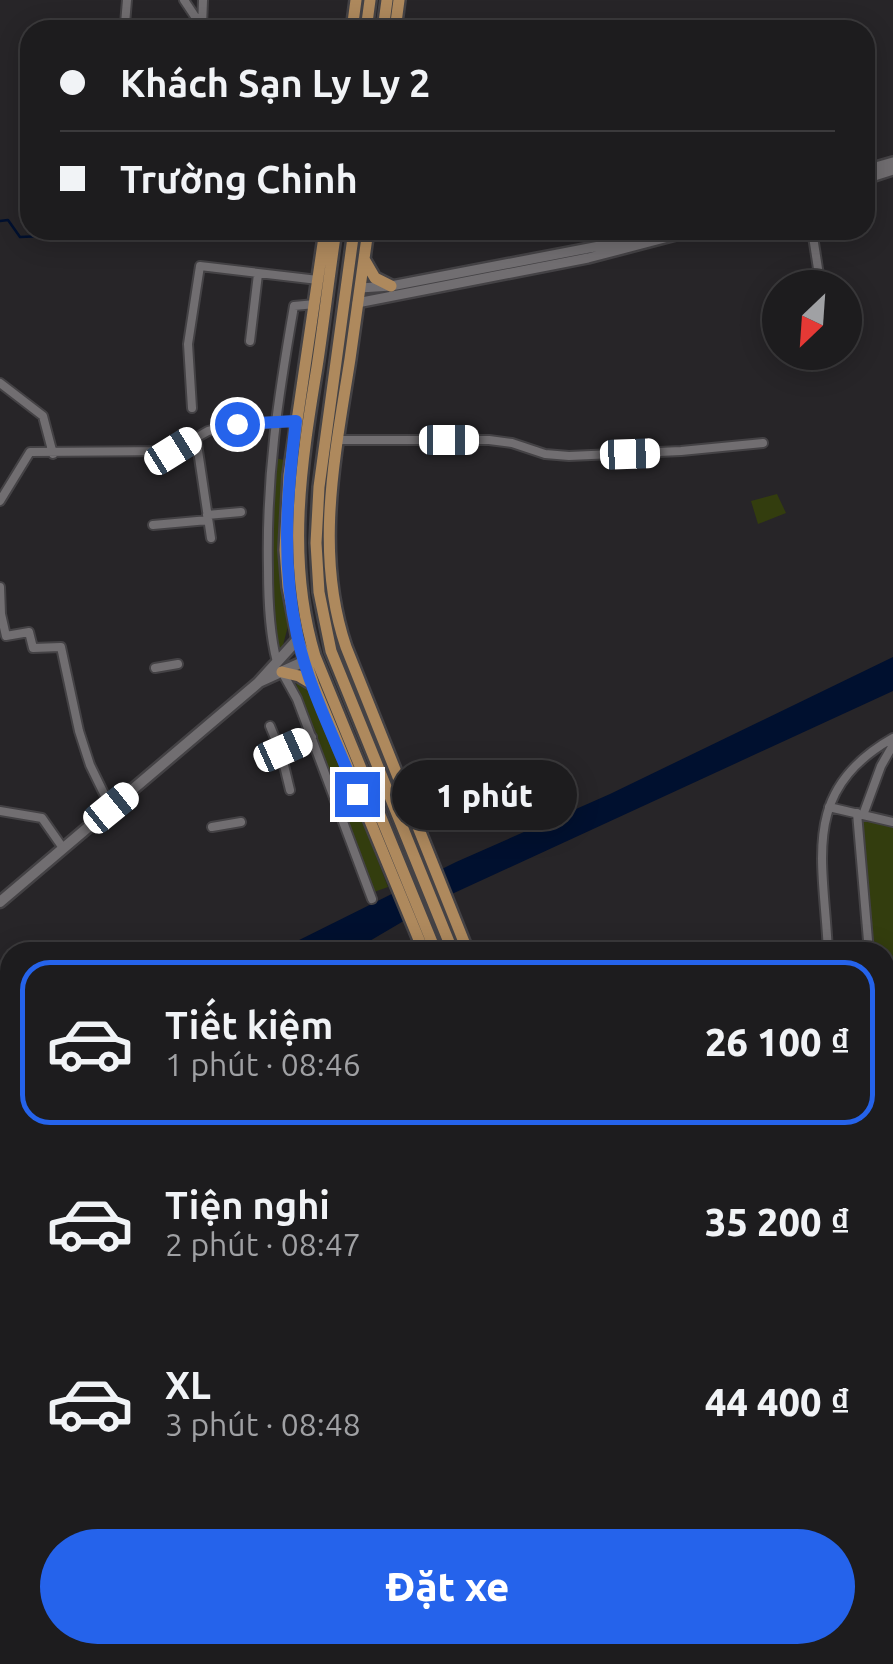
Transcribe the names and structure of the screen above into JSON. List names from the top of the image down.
{
  "north": "bottom left",
  "page": {
    "banner": ["Khách Sạn Ly Ly 2", "Trường Chinh"],
    "bubble": "1 phút",
    "list": [
      {
        "name": "Tiết kiệm",
        "note": "1 phút · 08:46",
        "value": "26 100 ₫"
      },
      {
        "name": "Tiện nghi",
        "note": "2 phút · 08:47",
        "value": "35 200 ₫"
      },
      {
        "name": "XL",
        "note": "3 phút · 08:48",
        "value": "44 400 ₫"
      }
    ],
    "buttons": "Đặt xe"
  }
}
